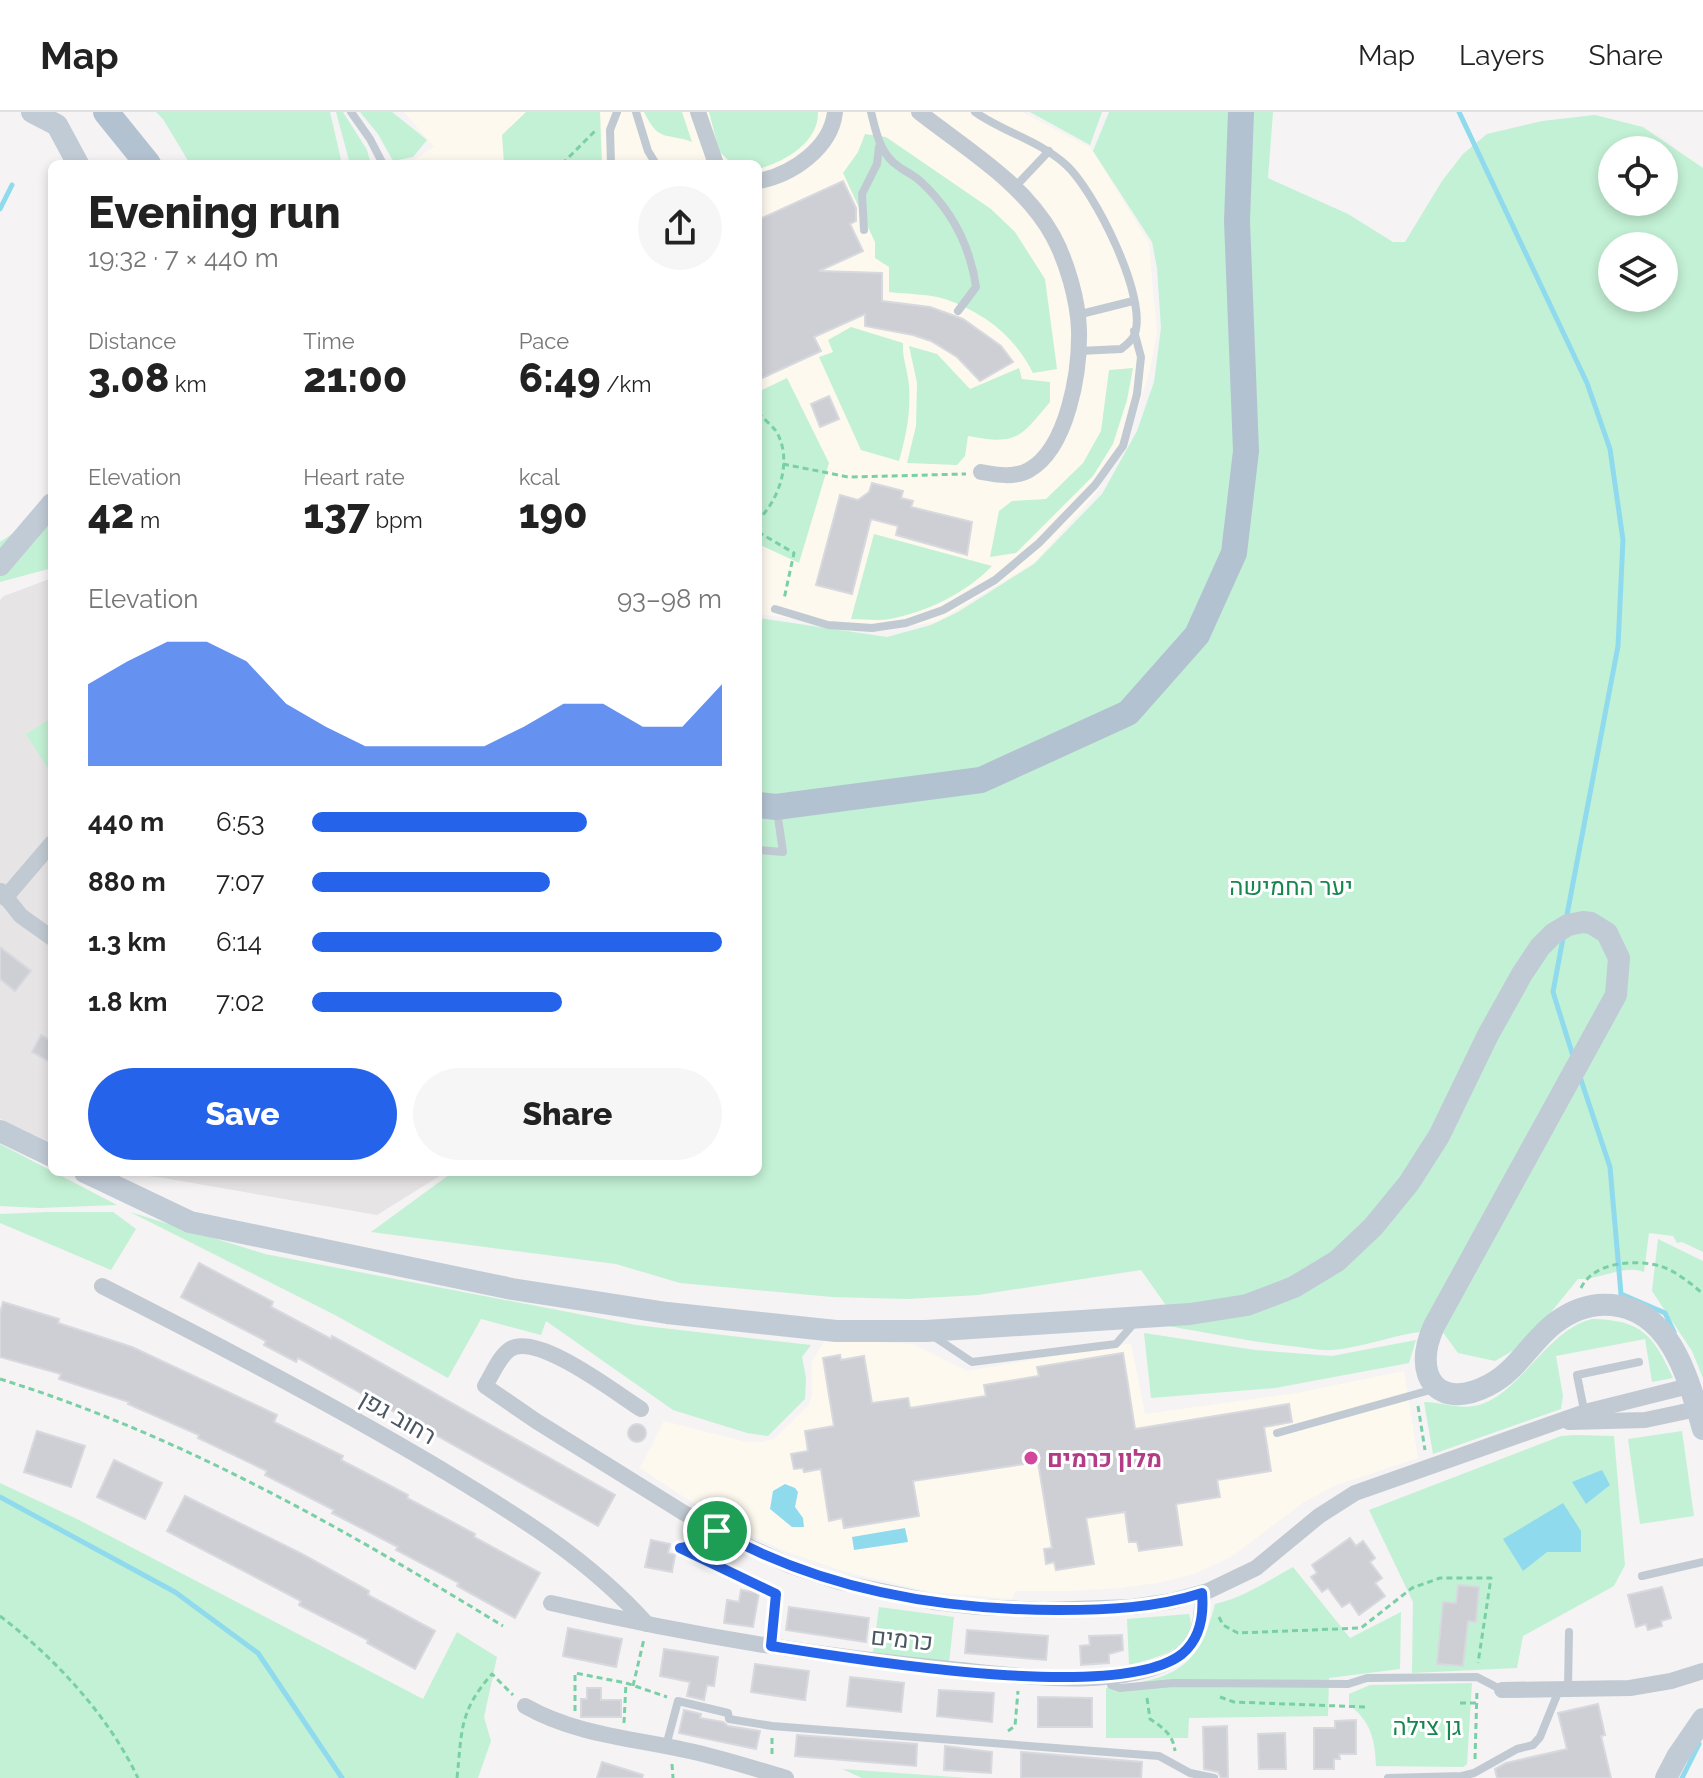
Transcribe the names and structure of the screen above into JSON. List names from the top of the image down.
{
  "streets": {
    "street": ["רחוב גפן", "כרמים"]
  },
  "crossings": [
    ["רחוב גפן", "כרמים"]
  ],
  "parks": ["יער החמישה", "גן צילה"],
  "places": ["מלון כרמים"],
  "page": {
    "header": "Map",
    "nav": ["Map", "Layers", "Share"],
    "heading": ["Evening run", "19:32 · 7 × 440 m"],
    "stats": [
      ["Distance", "3.08 km"],
      ["Time", "21:00"],
      ["Pace", "6:49 /km"],
      ["Elevation", "42 m"],
      ["Heart rate", "137 bpm"],
      ["kcal", "190"]
    ],
    "chart": ["Elevation", "93–98 m"],
    "list": [
      {
        "name": "440 m",
        "note": "6:53"
      },
      {
        "name": "880 m",
        "note": "7:07"
      },
      {
        "name": "1.3 km",
        "note": "6:14"
      },
      {
        "name": "1.8 km",
        "note": "7:02"
      }
    ],
    "buttons": ["Save", "Share"]
  }
}
